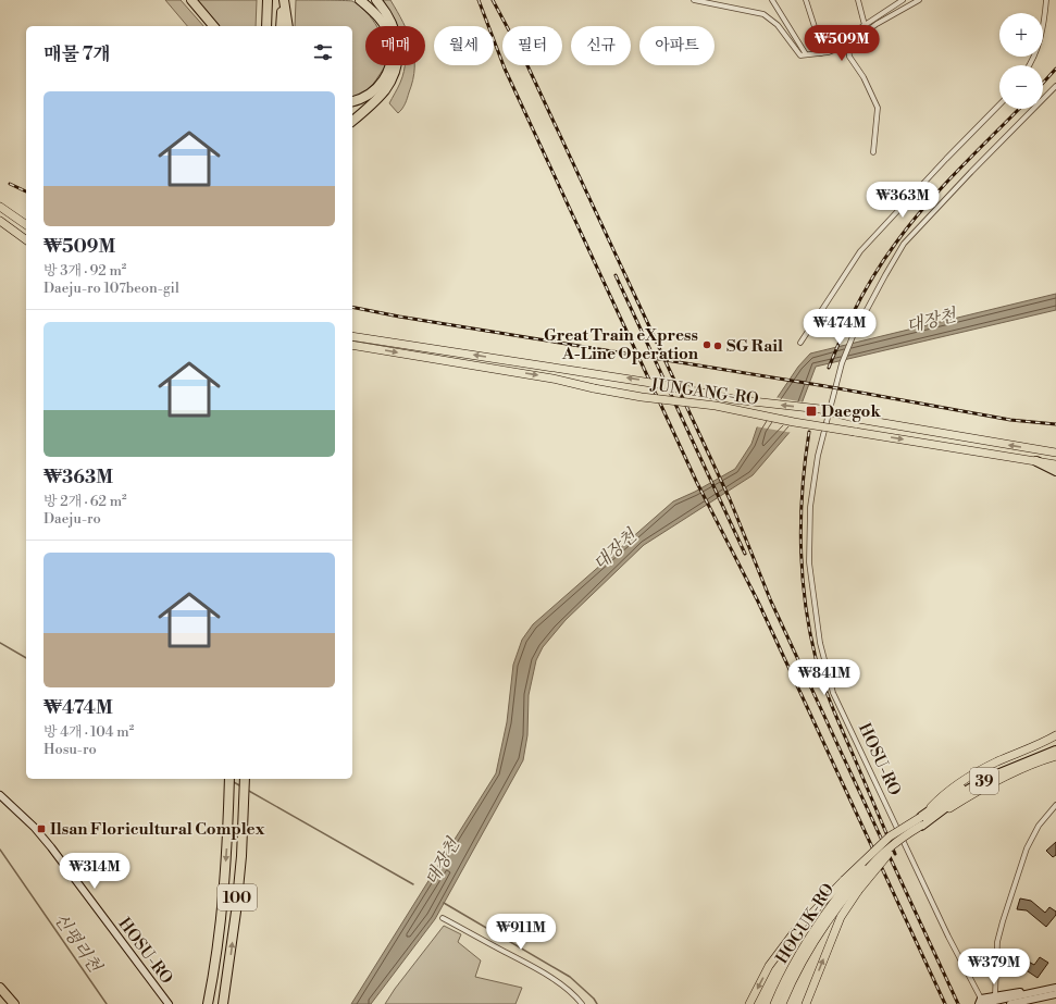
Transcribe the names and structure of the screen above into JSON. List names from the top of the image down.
{
  "streets": {
    "highway": ["39", "100"],
    "main road": ["JUNGANG-RO", "HOSU-RO", "HOGUK-RO"]
  },
  "crossings": [
    ["39", "HOGUK-RO"]
  ],
  "water": ["대장천", "신평리천"],
  "places": {
    "other": ["Great Train eXpress A-Line Operation", "SG Rail"],
    "transit": ["Daegok", "Ilsan Floricultural Complex"]
  },
  "page": {
    "map_buttons": ["+", "−"],
    "price": [
      "₩509M",
      "₩363M",
      "₩474M",
      "₩841M",
      "₩314M",
      "₩911M",
      "₩379M"
    ],
    "chip": [
      "매매",
      "월세",
      "필터",
      "신규",
      "아파트"
    ],
    "heading": "매물 7개",
    "list": [
      {
        "name": "₩509M",
        "note": "방 3개 · 92 m² · Daeju-ro 107beon-gil"
      },
      {
        "name": "₩363M",
        "note": "방 2개 · 62 m² · Daeju-ro"
      },
      {
        "name": "₩474M",
        "note": "방 4개 · 104 m² · Hosu-ro"
      }
    ]
  }
}
